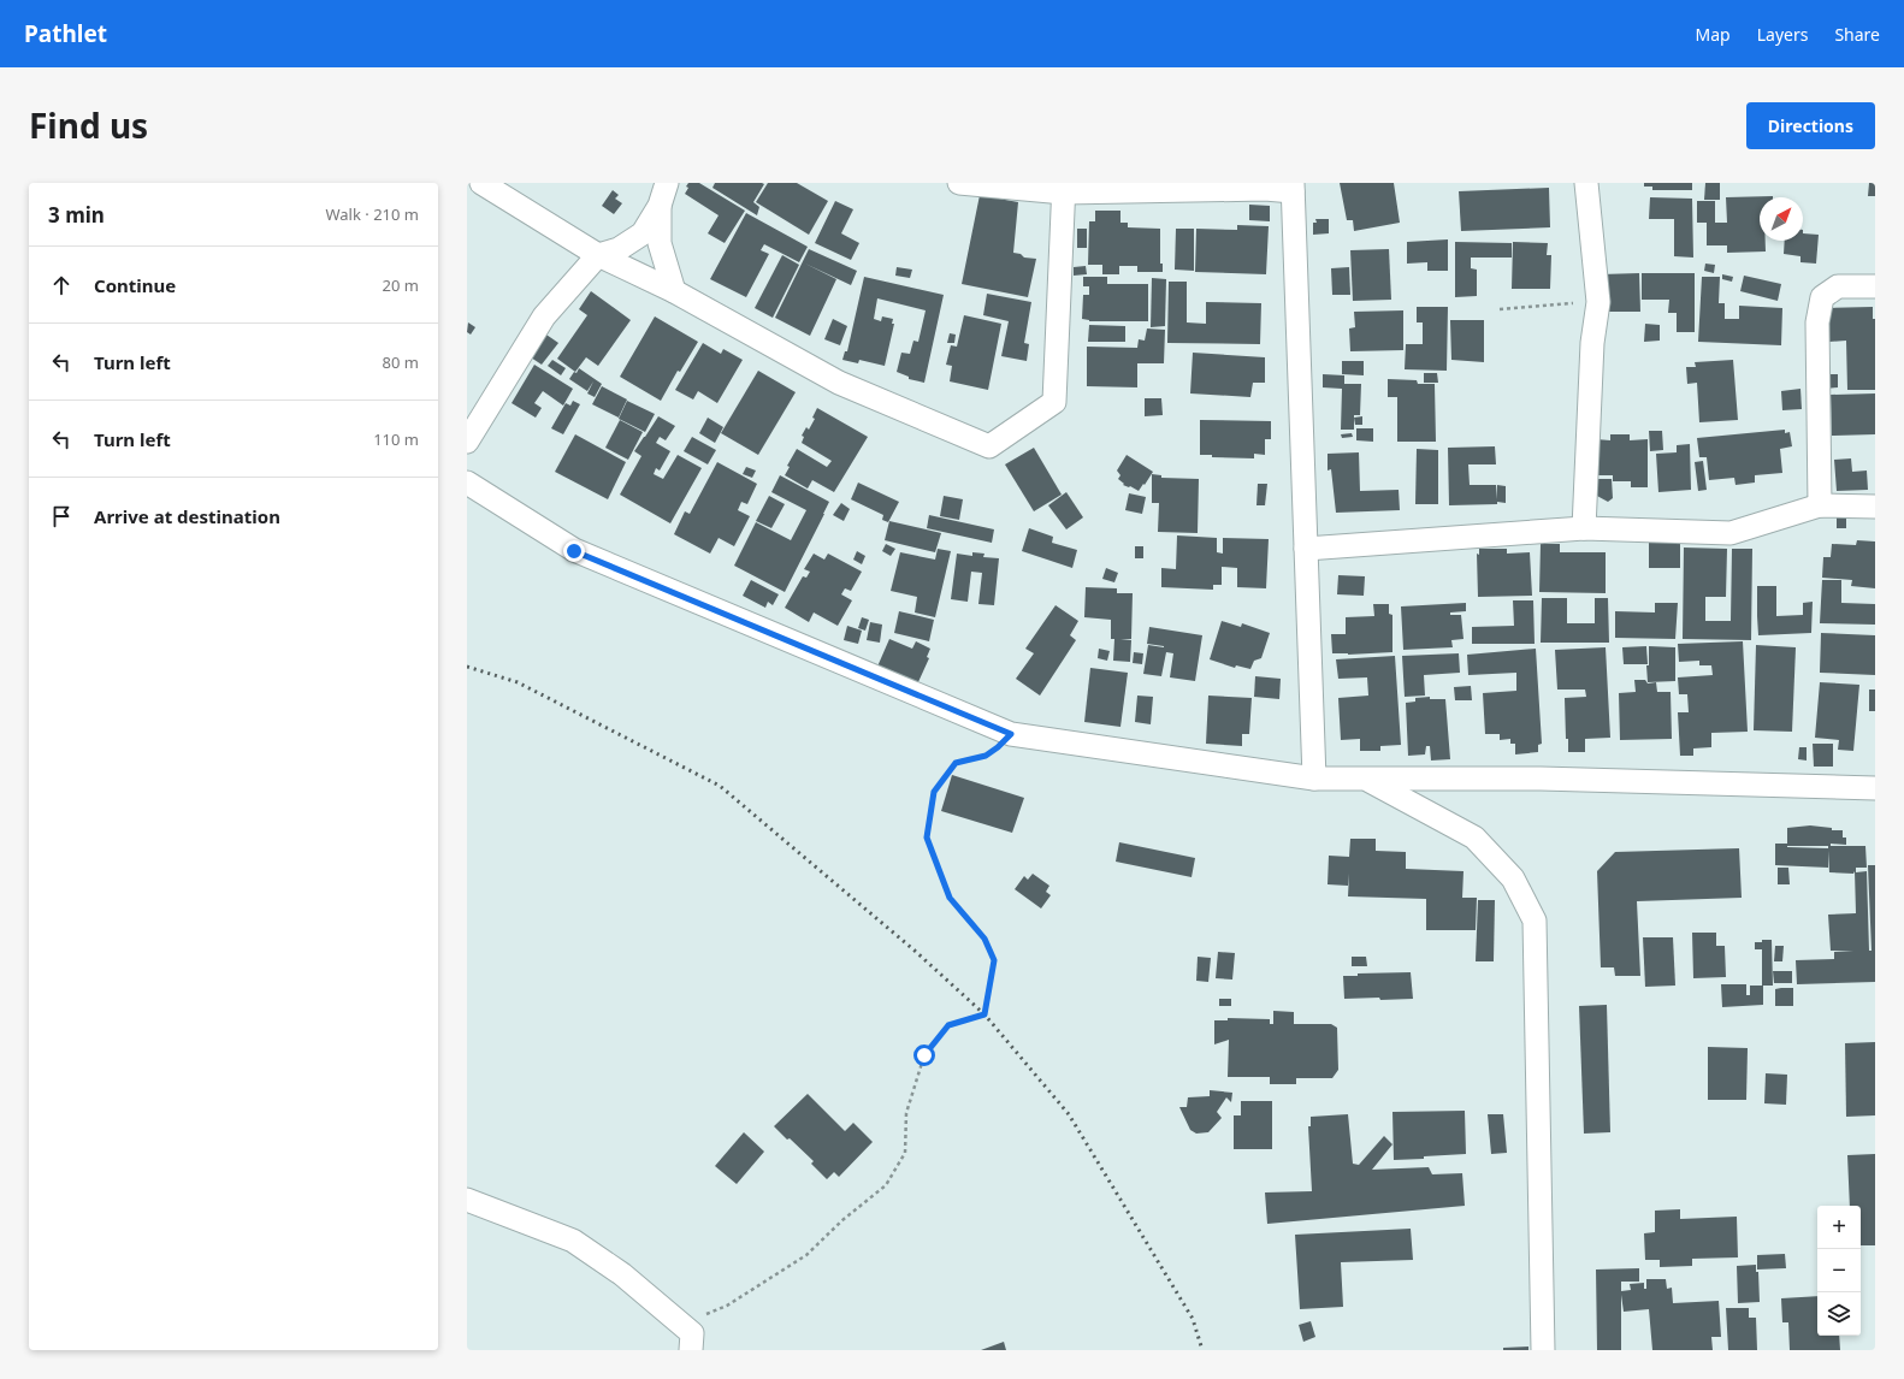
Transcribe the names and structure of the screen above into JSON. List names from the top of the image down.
{
  "north": "top right",
  "page": {
    "header": "Pathlet",
    "nav": ["Map", "Layers", "Share"],
    "title": "Find us",
    "buttons": "Directions",
    "heading": ["3 min", "Walk · 210 m"],
    "list": [
      ["Continue", "20 m"],
      ["Turn left", "80 m"],
      ["Turn left", "110 m"],
      "Arrive at destination"
    ],
    "map_buttons": ["+", "−"]
  }
}
